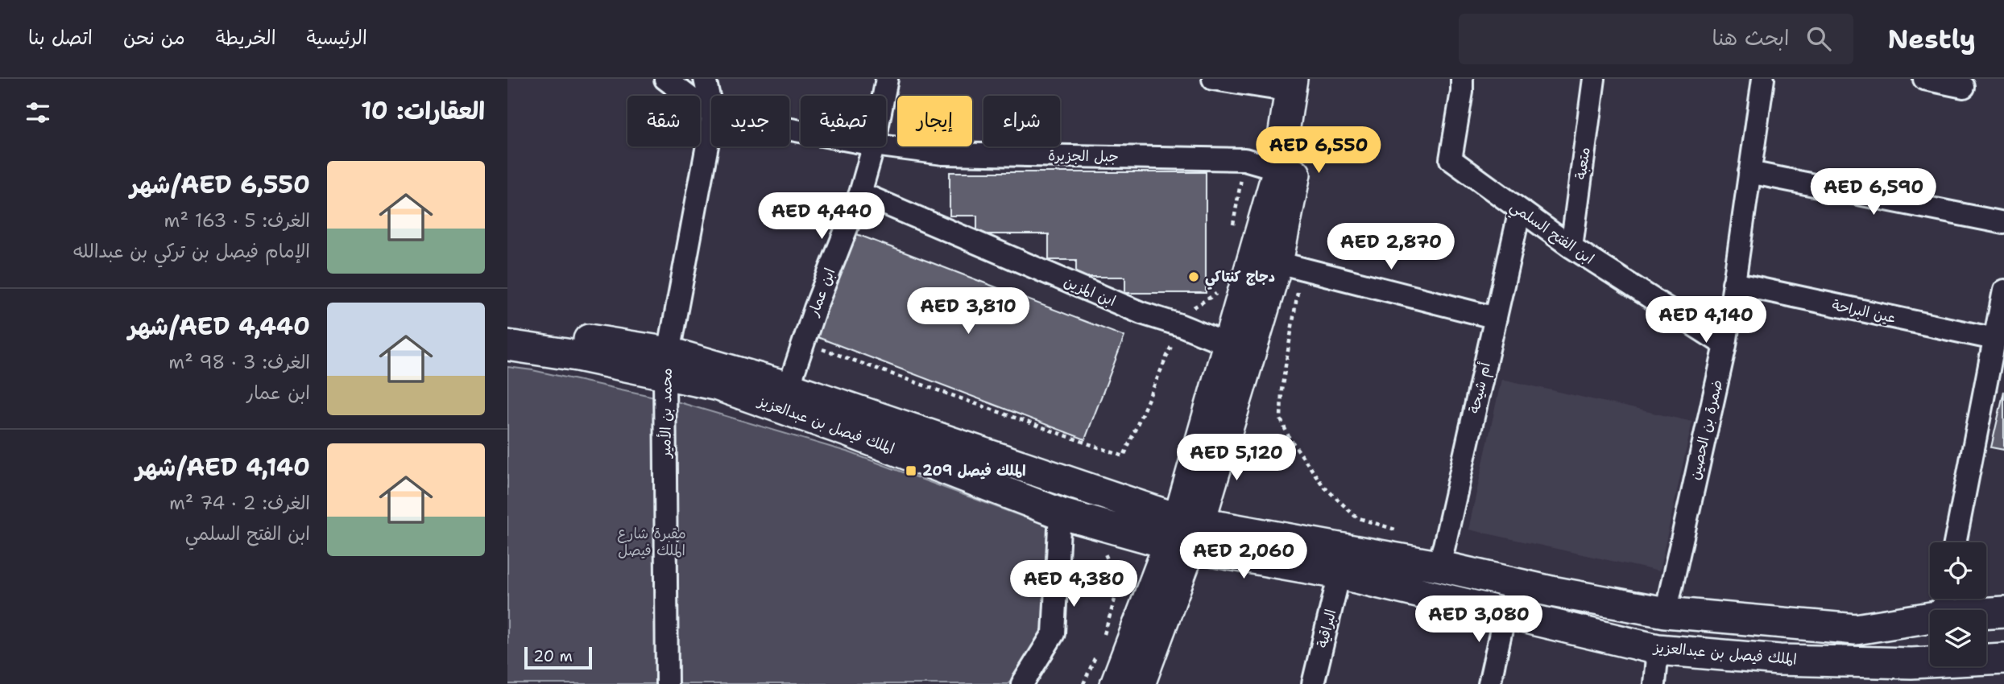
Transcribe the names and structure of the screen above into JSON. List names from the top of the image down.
{
  "streets": {
    "street": [
      "جبل الجزيرة",
      "متعبة",
      "ابن الفتح السلمي",
      "ابن المزين",
      "ابن عمار",
      "عين البراحة",
      "أم شيحة",
      "محمد بن الأمير",
      "الملك فيصل بن عبدالعزيز",
      "ضمرة بن الحصين",
      "البراقية"
    ]
  },
  "crossings": [
    ["متعبة", "ابن الفتح السلمي"],
    ["ابن الفتح السلمي", "أم شيحة"],
    ["ابن الفتح السلمي", "ضمرة بن الحصين"],
    ["ابن المزين", "ابن عمار"],
    ["ابن عمار", "الملك فيصل بن عبدالعزيز"],
    ["عين البراحة", "ضمرة بن الحصين"],
    ["أم شيحة", "الملك فيصل بن عبدالعزيز"],
    ["محمد بن الأمير", "الملك فيصل بن عبدالعزيز"],
    ["الملك فيصل بن عبدالعزيز", "ضمرة بن الحصين"],
    ["الملك فيصل بن عبدالعزيز", "البراقية"]
  ],
  "parks": ["مقبرة شارع الملك فيصل"],
  "places": {
    "other": ["دجاج كنتاكي"],
    "transit": ["الملك فيصل 209"]
  },
  "scale_bar": "20 m",
  "page": {
    "header": "Nestly",
    "search": "ابحث هنا",
    "nav": [
      "الرئيسية",
      "الخريطة",
      "من نحن",
      "اتصل بنا"
    ],
    "heading": "العقارات: 10",
    "chip": [
      "شراء",
      "إيجار",
      "تصفية",
      "جديد",
      "شقة"
    ],
    "price": [
      "AED 6,550",
      "AED 6,590",
      "AED 4,440",
      "AED 2,870",
      "AED 3,810",
      "AED 4,140",
      "AED 5,120",
      "AED 2,060",
      "AED 4,380",
      "AED 3,080"
    ],
    "list": [
      {
        "name": "AED 6,550/شهر",
        "note": "الغرف: 5 · 163 m² · الإمام فيصل بن تركي بن عبدالله"
      },
      {
        "name": "AED 4,440/شهر",
        "note": "الغرف: 3 · 98 m² · ابن عمار"
      },
      {
        "name": "AED 4,140/شهر",
        "note": "الغرف: 2 · 74 m² · ابن الفتح السلمي"
      }
    ],
    "scale": "20 m"
  }
}
